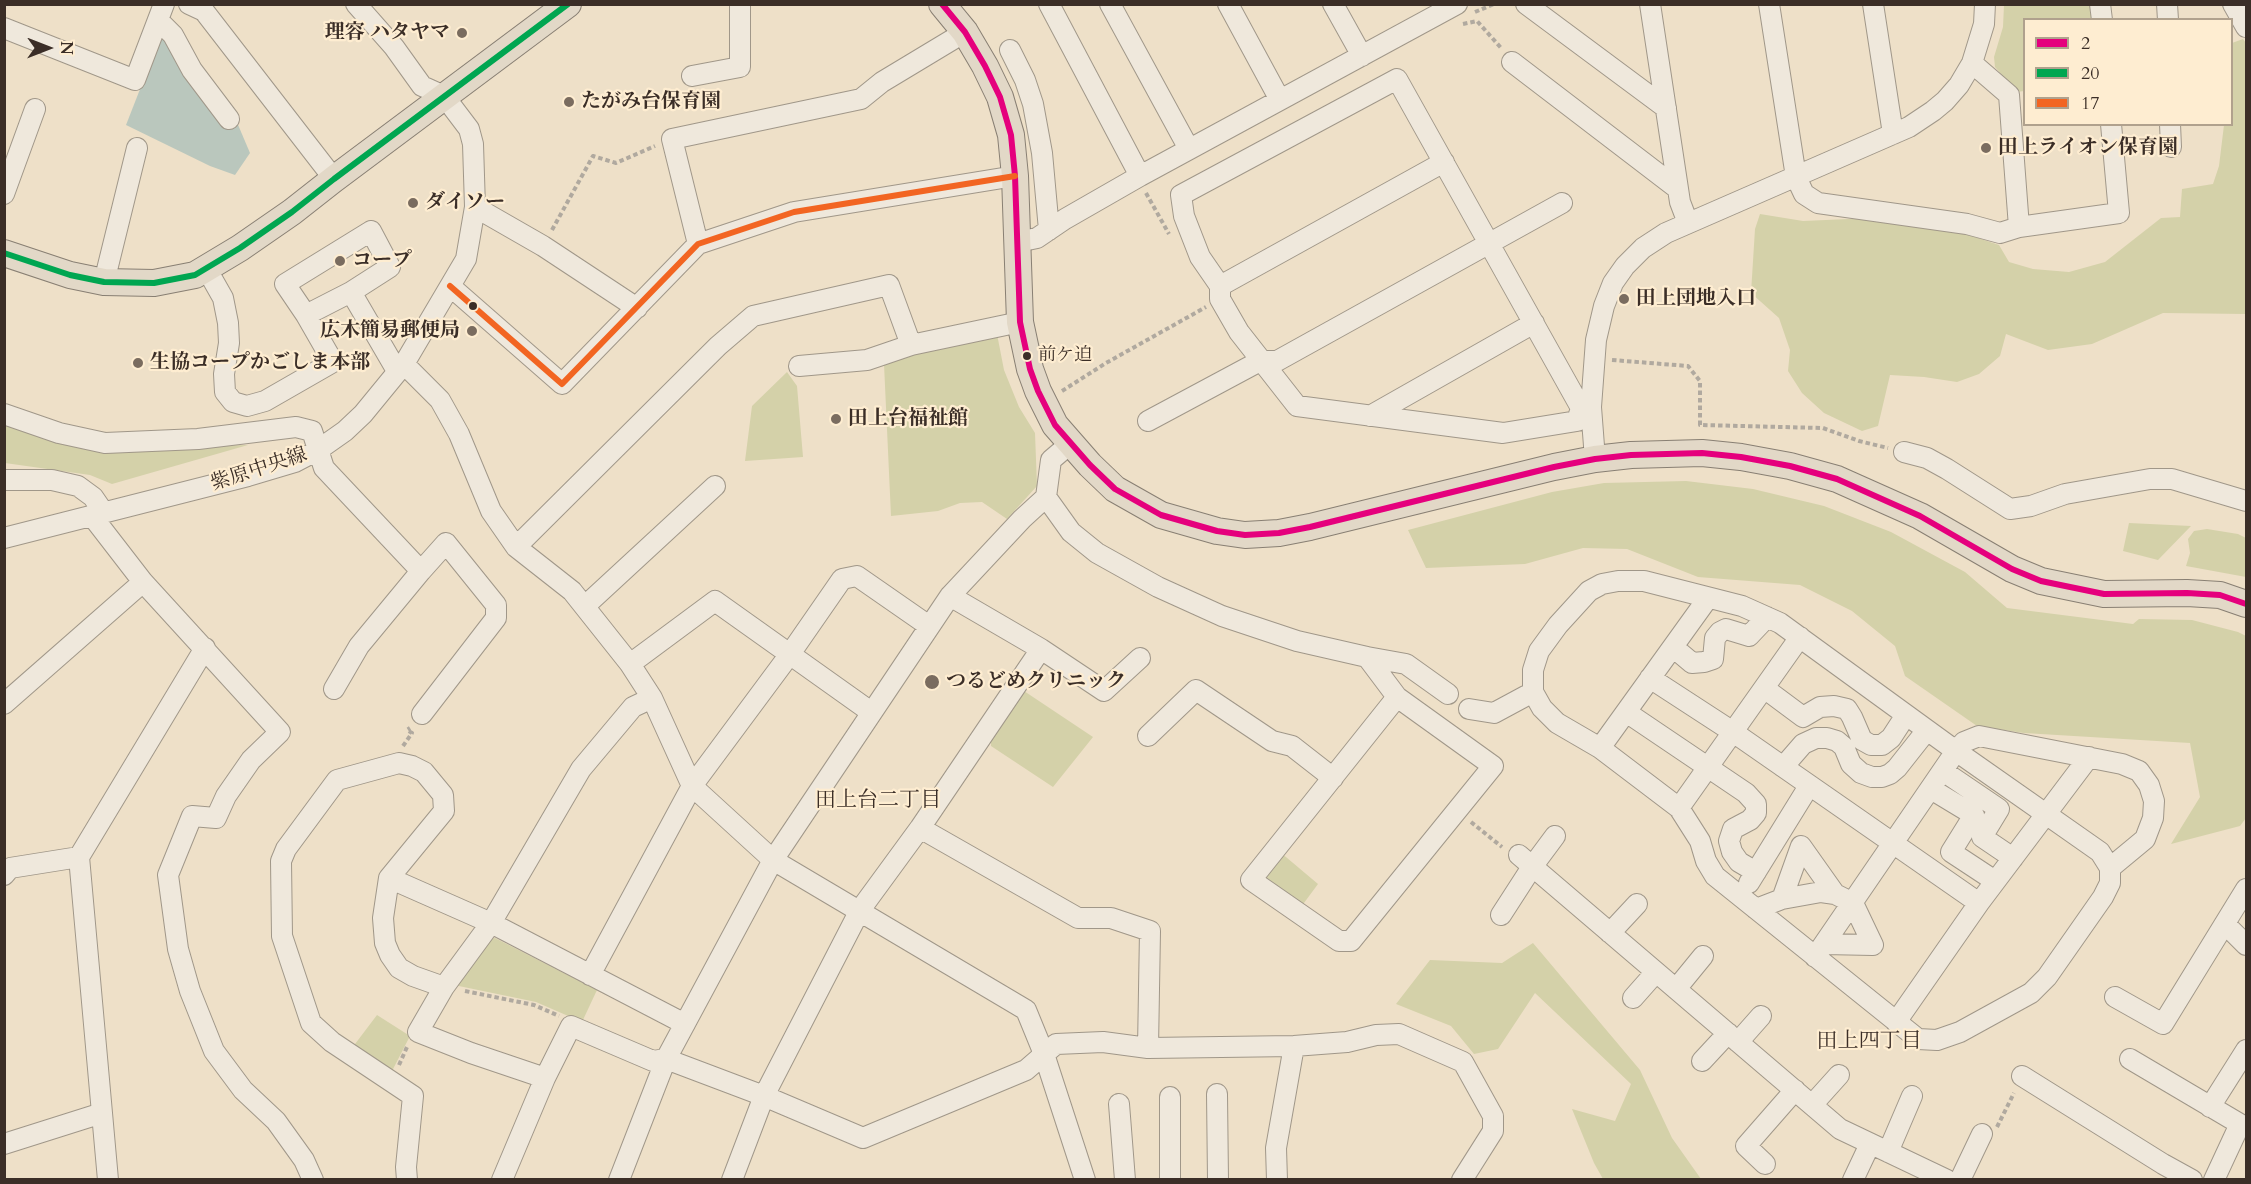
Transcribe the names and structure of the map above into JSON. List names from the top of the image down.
{
  "streets": {
    "street": ["紫原中央線"]
  },
  "districts": ["田上台二丁目", "田上四丁目"],
  "places": [
    "理容 ハタヤマ",
    "たがみ台保育園",
    "田上ライオン保育園",
    "ダイソー",
    "コープ",
    "田上団地入口",
    "広木簡易郵便局",
    "前ケ迫",
    "生協コープかごしま本部",
    "田上台福祉館",
    "つるどめクリニック"
  ],
  "lines": ["transit line 2", "transit line 20", "transit line 17"],
  "legend": ["2", "20", "17"],
  "north": "right"
}
